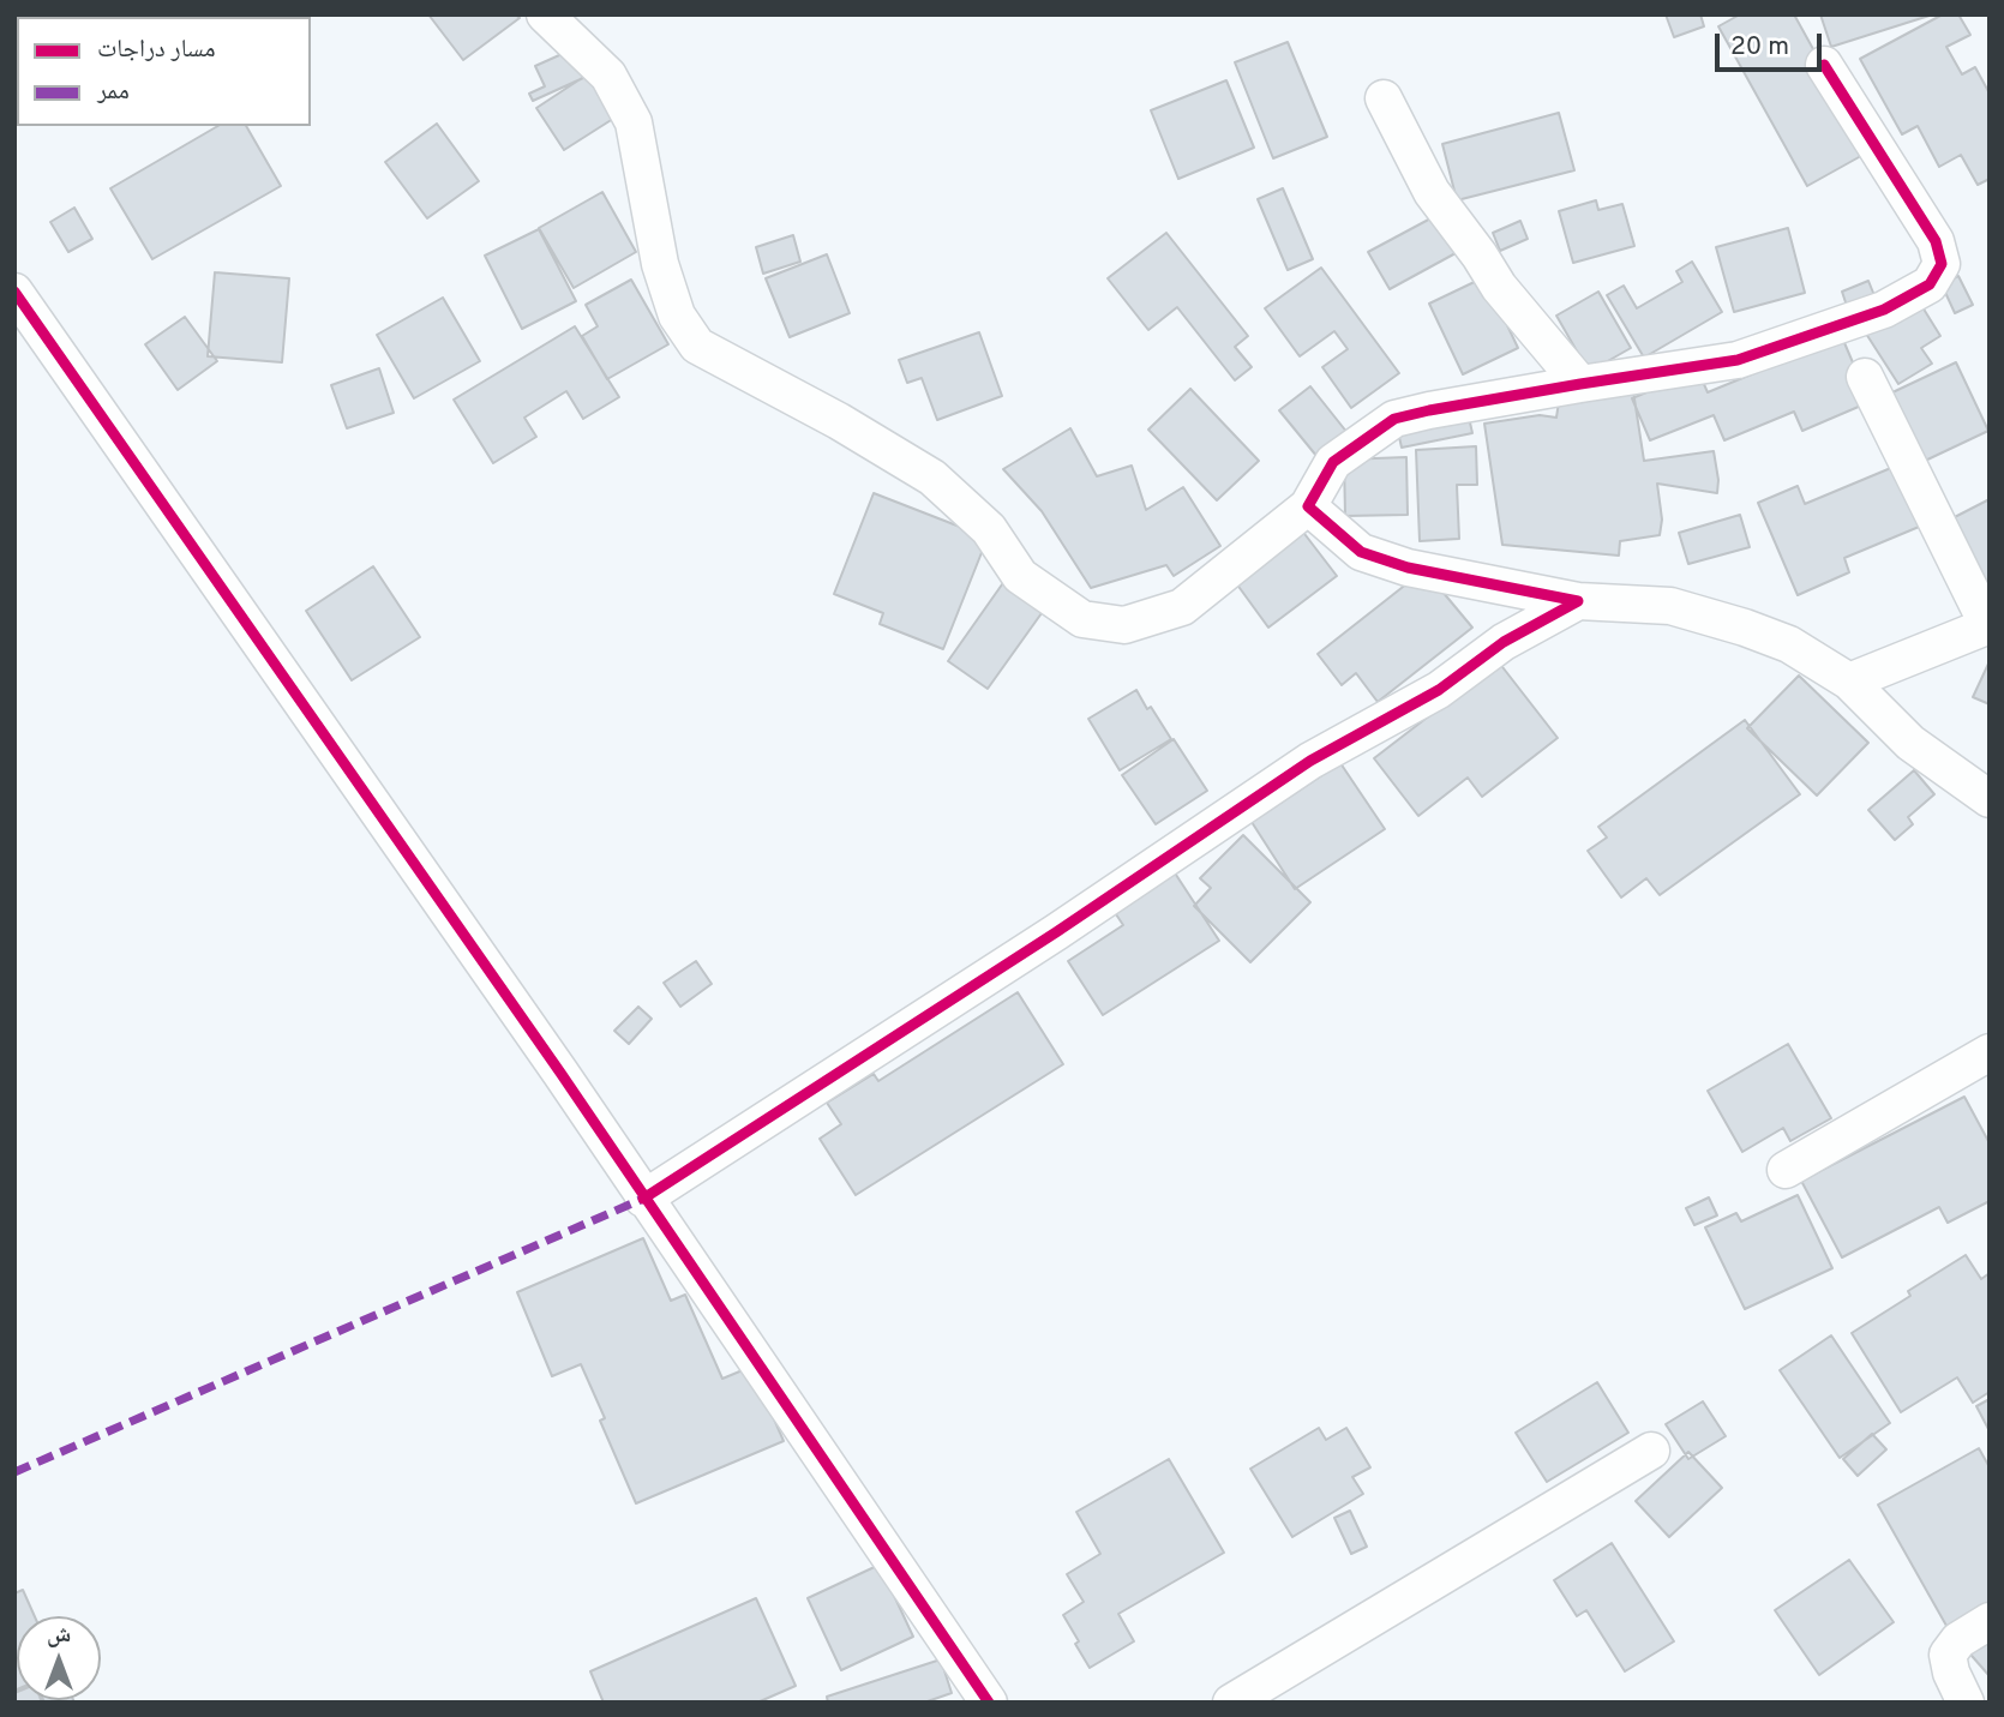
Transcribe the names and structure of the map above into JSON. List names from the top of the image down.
{
  "legend": ["مسار دراجات", "ممر"],
  "scale_bar": "20 m",
  "north": "top"
}
